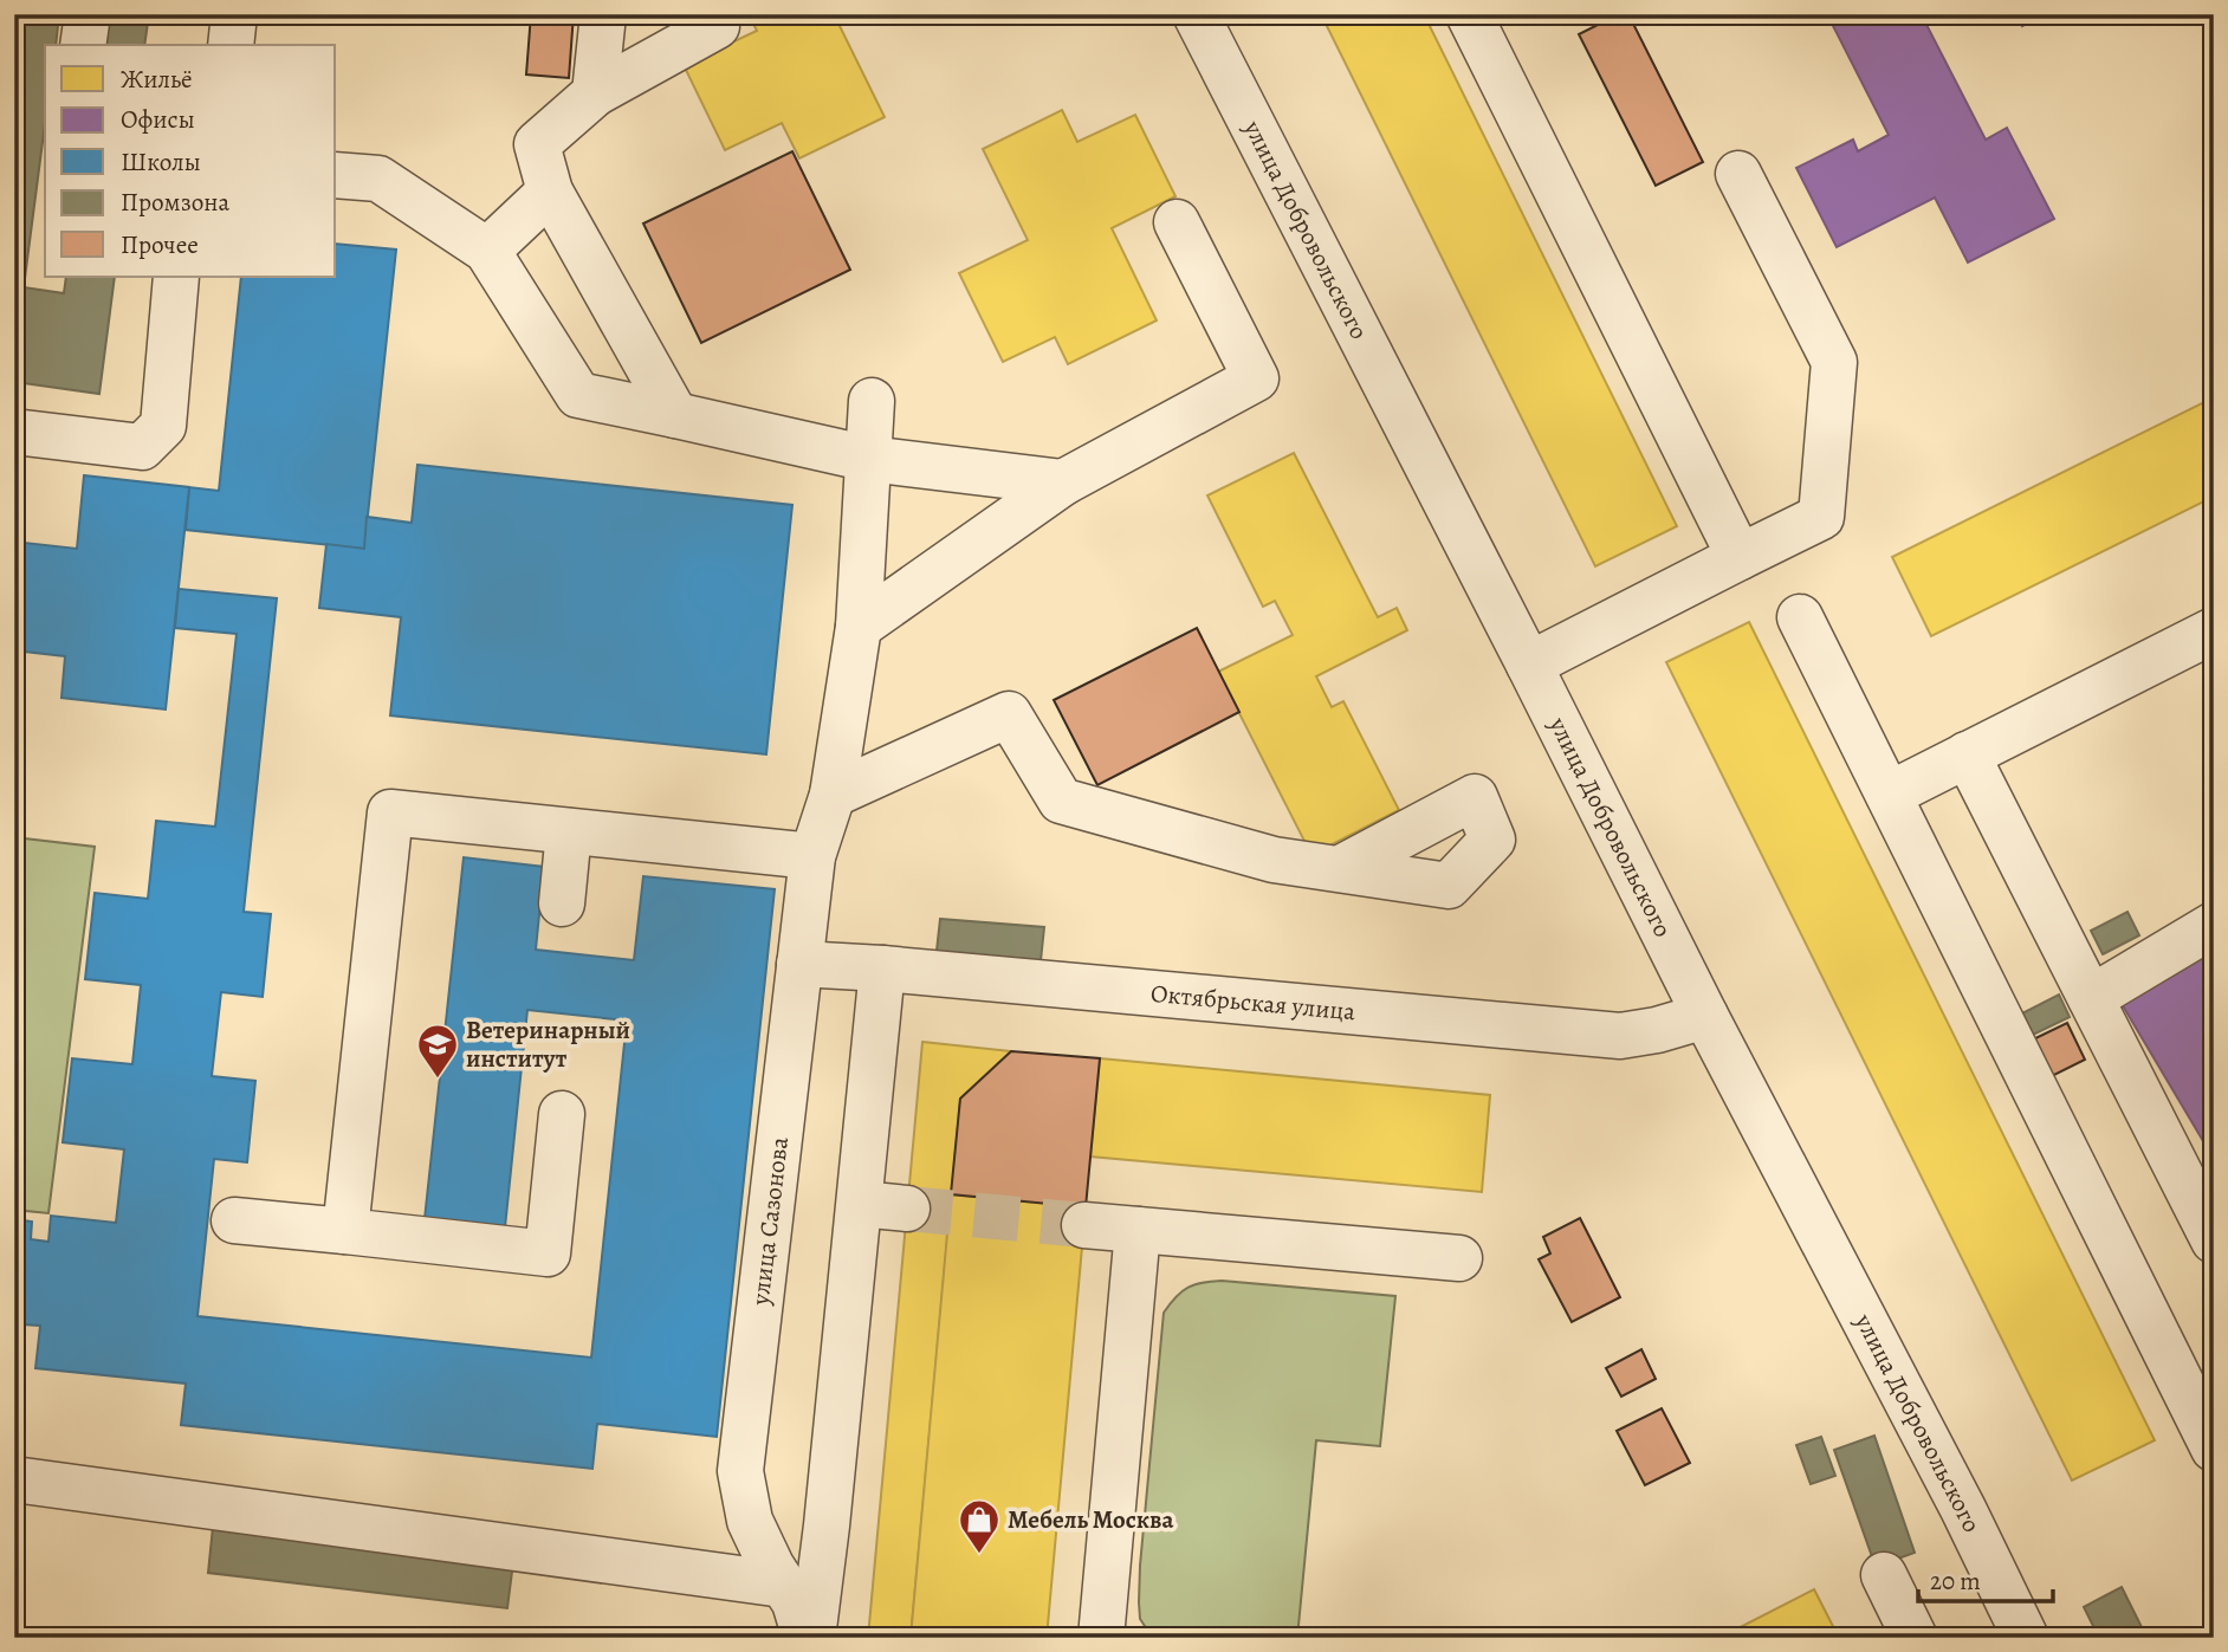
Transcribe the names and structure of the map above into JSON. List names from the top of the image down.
{
  "streets": {
    "street": ["улица Добровольского", "Октябрьская улица", "улица Сазонова"]
  },
  "crossings": [
    ["улица Добровольского", "Октябрьская улица"],
    ["Октябрьская улица", "улица Сазонова"]
  ],
  "places": {
    "school or university": ["Ветеринарный институт"],
    "shop": ["Мебель Москва"]
  },
  "legend": [
    "Жильё",
    "Офисы",
    "Школы",
    "Промзона",
    "Прочее"
  ],
  "scale_bar": "20 m"
}
